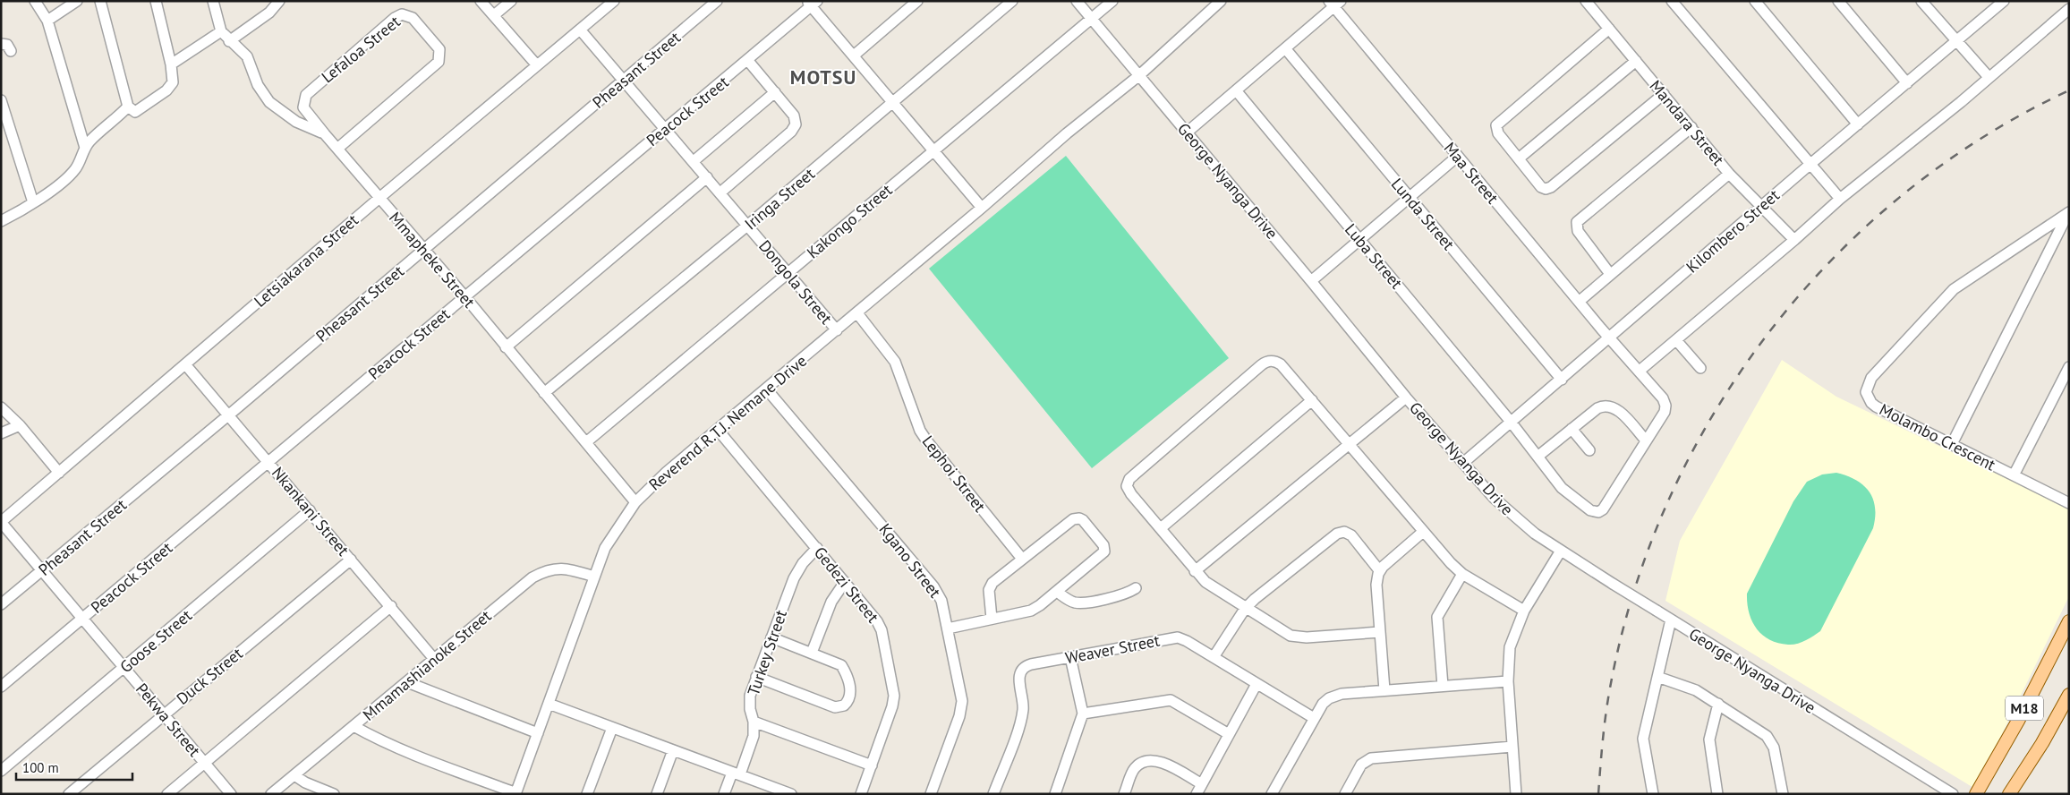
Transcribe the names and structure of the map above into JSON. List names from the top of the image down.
{
  "streets": {
    "main road": ["M18"],
    "street": [
      "Lefaloa Street",
      "Pheasant Street",
      "Peacock Street",
      "Mandara Street",
      "Maa Street",
      "George Nyanga Drive",
      "Iringa Street",
      "Lunda Street",
      "Kakongo Street",
      "Kilombero Street",
      "Luba Street",
      "Mmapheke Street",
      "Letsiakarana Street",
      "Dongola Street",
      "Reverend R.T.J. Nemane Drive",
      "Molambo Crescent",
      "Lephoi Street",
      "Nkankani Street",
      "Kgano Street",
      "Gedezi Street",
      "Goose Street",
      "Weaver Street",
      "Turkey Street",
      "Mmamashianoke Street",
      "Duck Street",
      "Pekwa Street"
    ]
  },
  "crossings": [
    ["Lefaloa Street", "Mmapheke Street"],
    ["Pheasant Street", "Mmapheke Street"],
    ["Pheasant Street", "Dongola Street"],
    ["Pheasant Street", "Nkankani Street"],
    ["Pheasant Street", "Pekwa Street"],
    ["Peacock Street", "Mmapheke Street"],
    ["Peacock Street", "Dongola Street"],
    ["Peacock Street", "Nkankani Street"],
    ["Peacock Street", "Pekwa Street"],
    ["Mandara Street", "Kilombero Street"],
    ["Maa Street", "Kilombero Street"],
    ["Maa Street", "Luba Street"],
    ["George Nyanga Drive", "Kakongo Street"],
    ["George Nyanga Drive", "Kilombero Street"],
    ["George Nyanga Drive", "Reverend R.T.J. Nemane Drive"],
    ["Iringa Street", "Mmapheke Street"],
    ["Iringa Street", "Dongola Street"],
    ["Lunda Street", "Kilombero Street"],
    ["Kakongo Street", "Mmapheke Street"],
    ["Kakongo Street", "Dongola Street"],
    ["Kilombero Street", "Luba Street"],
    ["Mmapheke Street", "Letsiakarana Street"],
    ["Mmapheke Street", "Reverend R.T.J. Nemane Drive"],
    ["Letsiakarana Street", "Dongola Street"],
    ["Letsiakarana Street", "Nkankani Street"],
    ["Letsiakarana Street", "Pekwa Street"],
    ["Dongola Street", "Reverend R.T.J. Nemane Drive"],
    ["Reverend R.T.J. Nemane Drive", "Lephoi Street"],
    ["Reverend R.T.J. Nemane Drive", "Kgano Street"],
    ["Reverend R.T.J. Nemane Drive", "Gedezi Street"],
    ["Reverend R.T.J. Nemane Drive", "Mmamashianoke Street"],
    ["Nkankani Street", "Goose Street"],
    ["Nkankani Street", "Mmamashianoke Street"],
    ["Nkankani Street", "Duck Street"],
    ["Gedezi Street", "Turkey Street"],
    ["Goose Street", "Pekwa Street"],
    ["Duck Street", "Pekwa Street"]
  ],
  "districts": ["MOTSU"],
  "scale_bar": "100 m"
}
